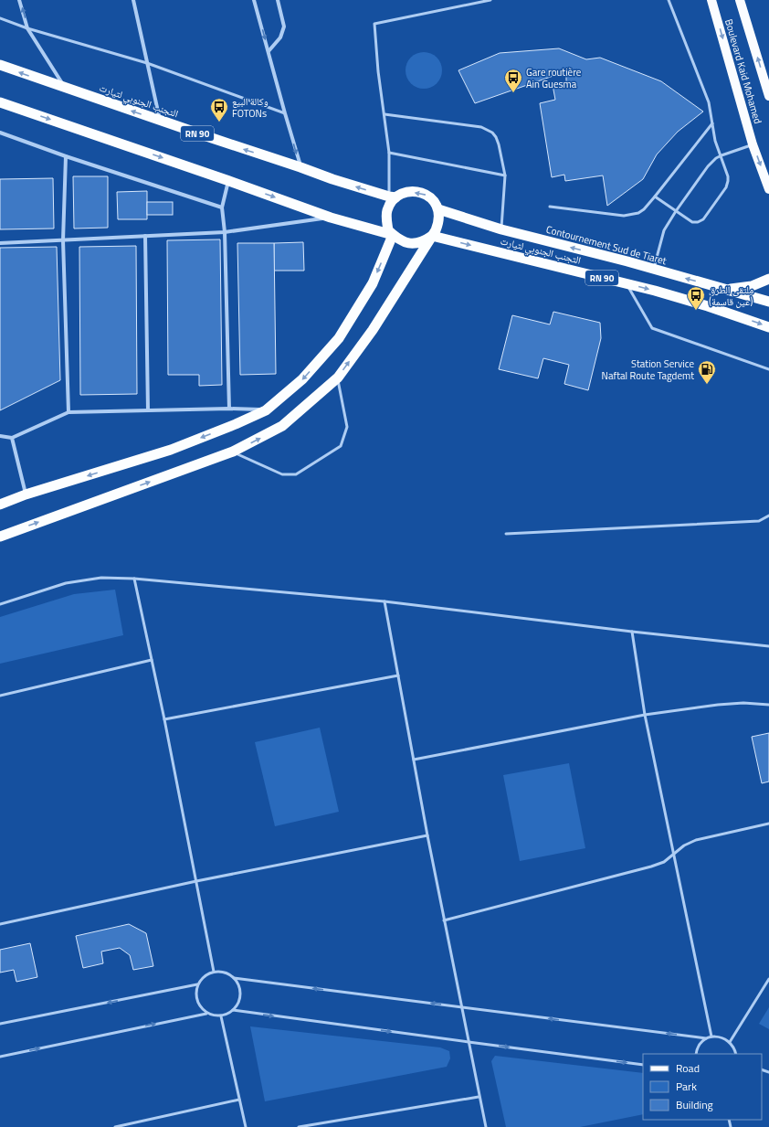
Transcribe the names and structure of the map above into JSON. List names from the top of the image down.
{
  "streets": {
    "highway": ["التجنب الجنوبي لتيارت", "RN 90", "Contournement Sud de Tiaret"],
    "main road": ["Boulevard Kaid Mohamed"]
  },
  "crossings": [
    ["التجنب الجنوبي لتيارت", "Contournement Sud de Tiaret"]
  ],
  "one_way": ["Contournement Sud de Tiaret"],
  "places": {
    "bus stop": ["Gare routière Ain Guesma", "وكالة البيع FOTONs", "ملتقى الطرق (عين قاسمة)"],
    "fuel station": ["Station Service Naftal Route Tagdemt"]
  },
  "legend": ["Road", "Park", "Building"]
}
